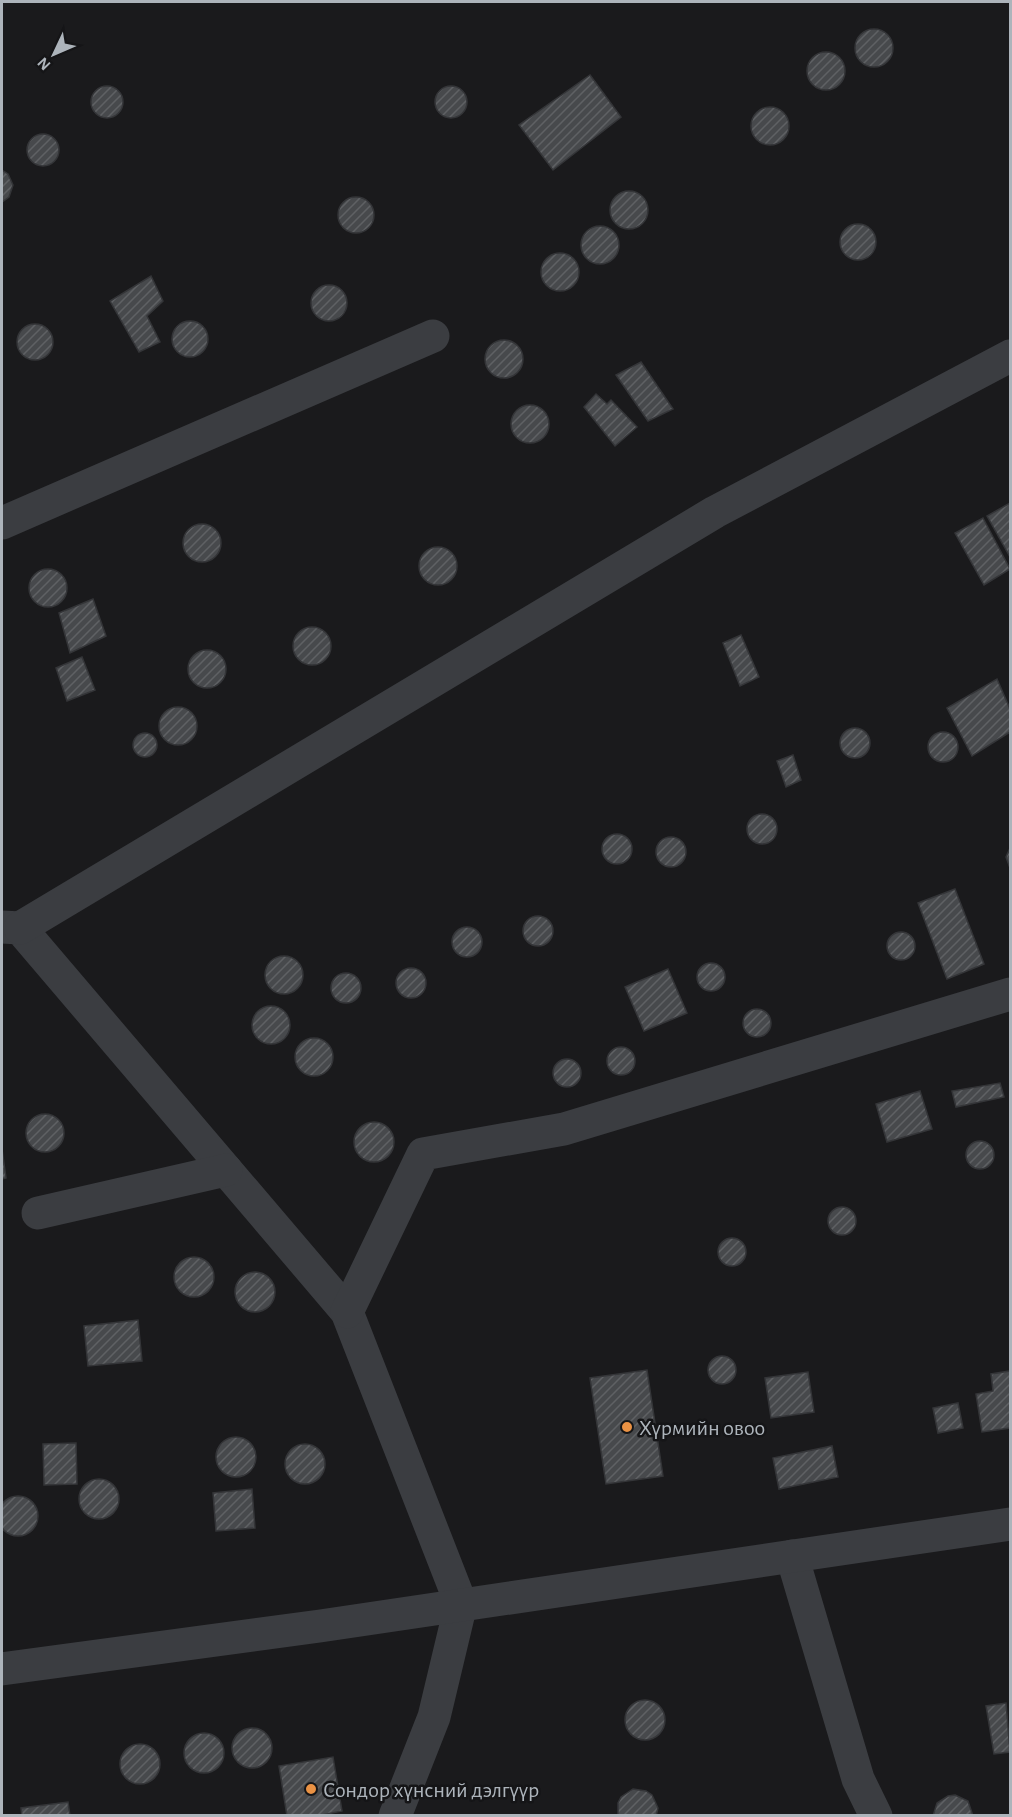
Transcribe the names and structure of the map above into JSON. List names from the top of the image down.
{
  "places": ["Хүрмийн овоо", "Сондор хүнсний дэлгүүр"],
  "north": "bottom left"
}
